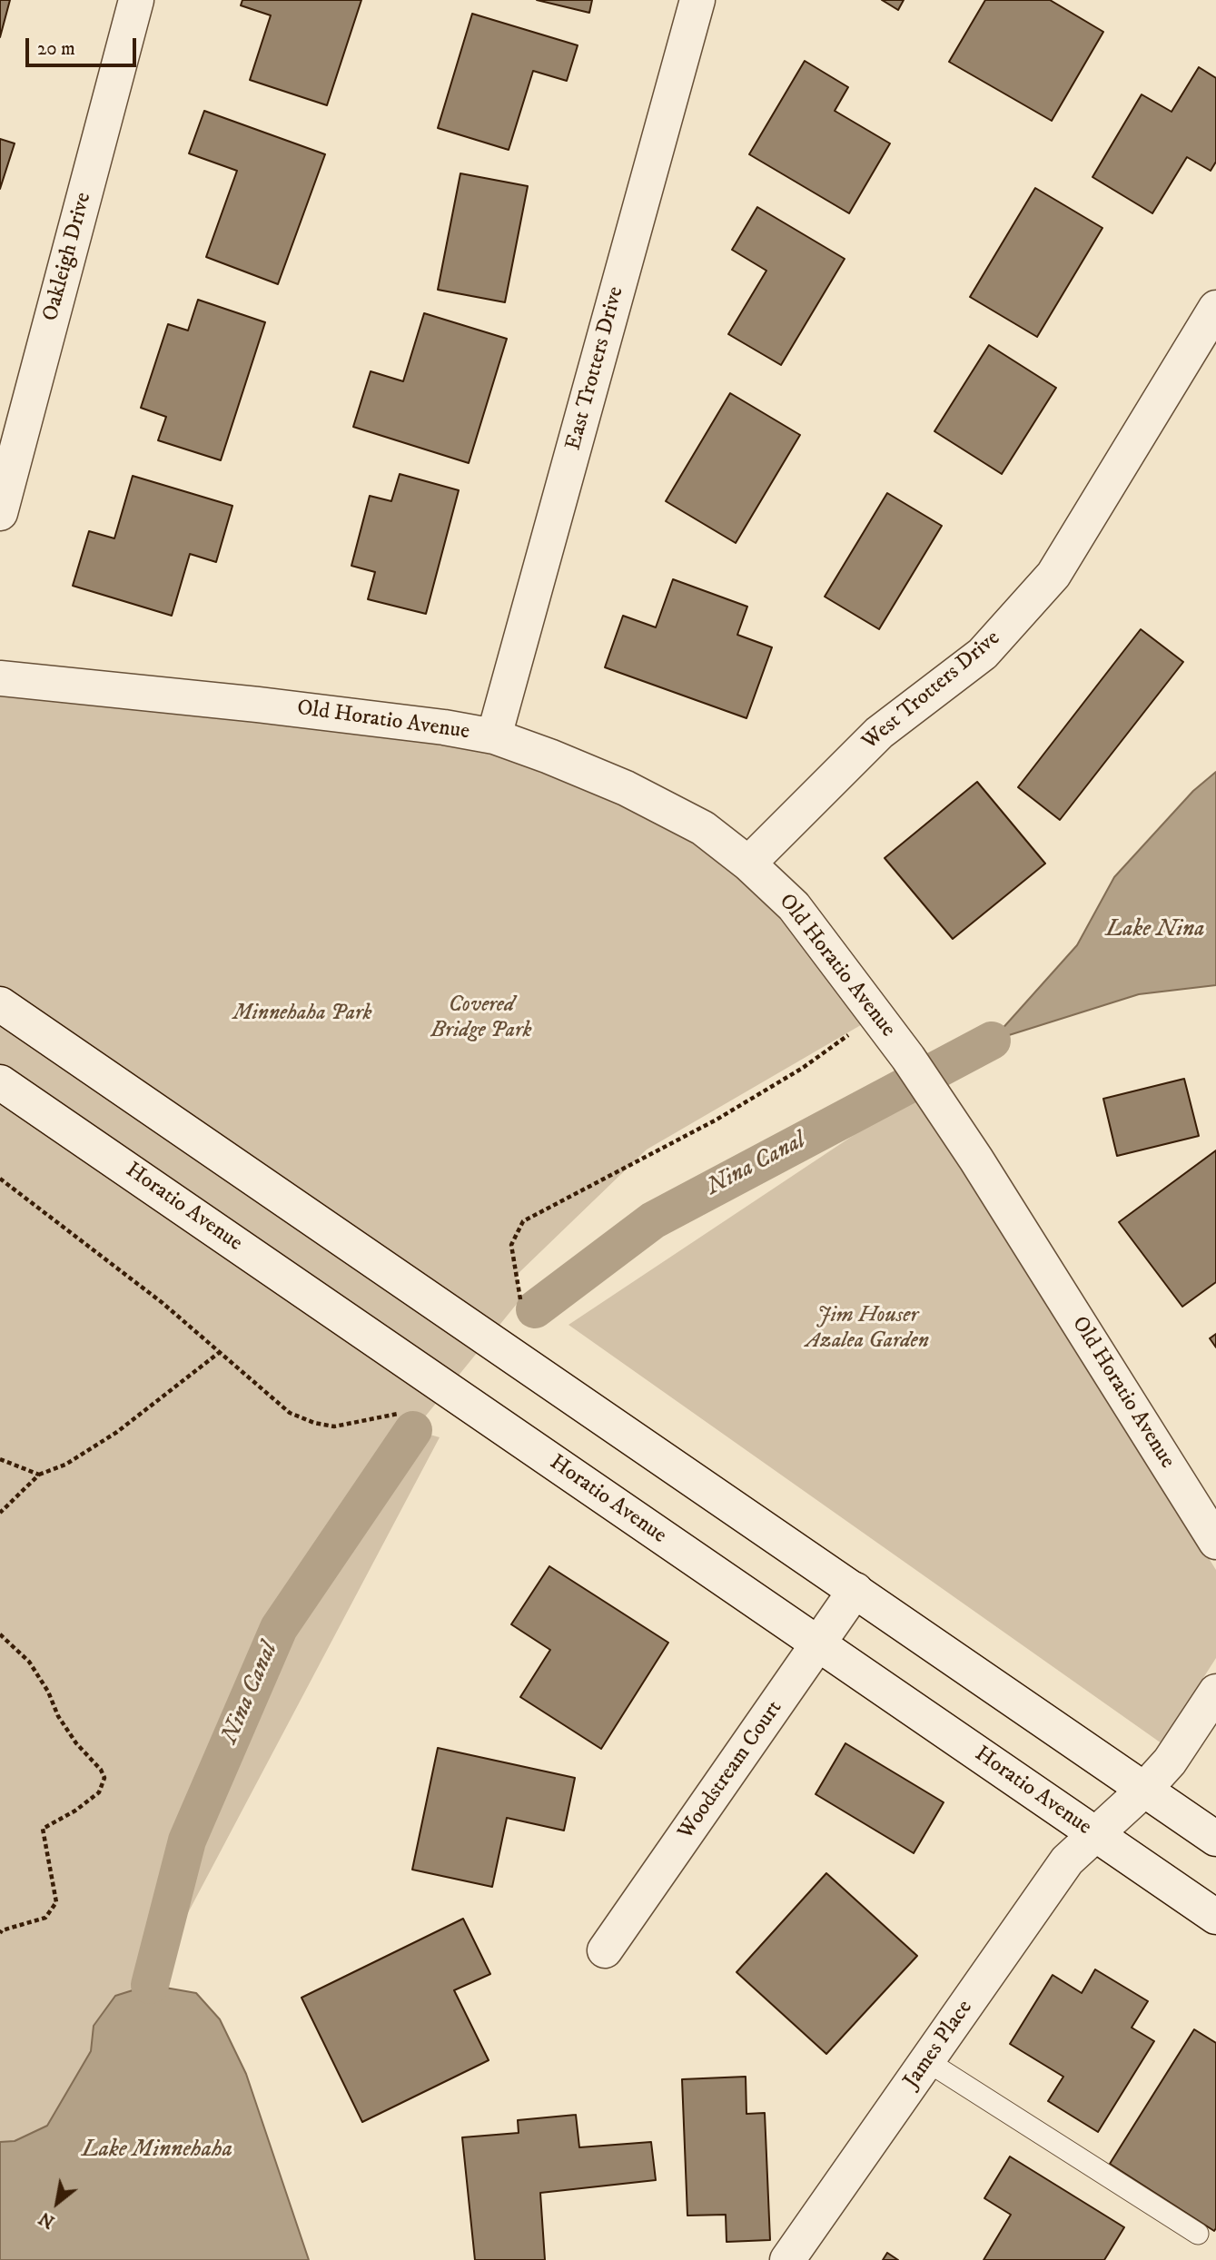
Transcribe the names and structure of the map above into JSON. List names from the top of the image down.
{
  "streets": {
    "street": [
      "Oakleigh Drive",
      "East Trotters Drive",
      "West Trotters Drive",
      "Old Horatio Avenue",
      "Horatio Avenue",
      "Woodstream Court",
      "James Place"
    ]
  },
  "crossings": [
    ["East Trotters Drive", "Old Horatio Avenue"],
    ["West Trotters Drive", "Old Horatio Avenue"],
    ["Horatio Avenue", "Woodstream Court"],
    ["Horatio Avenue", "James Place"]
  ],
  "water": ["Lake Nina", "Nina Canal", "Lake Minnehaha"],
  "parks": ["Covered Bridge Park", "Minnehaha Park", "Jim Houser Azalea Garden"],
  "scale_bar": "20 m",
  "north": "bottom left"
}
